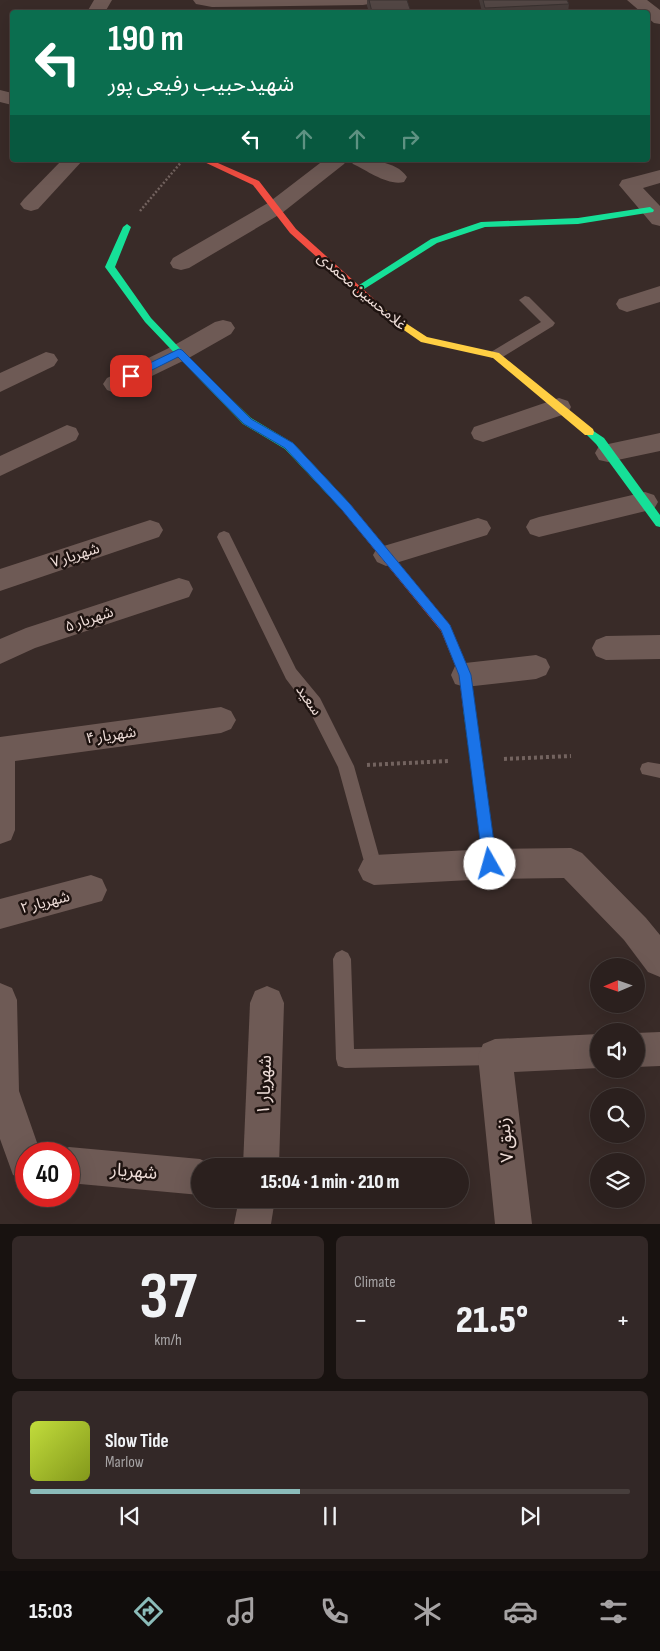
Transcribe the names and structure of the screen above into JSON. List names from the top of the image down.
{
  "streets": {
    "street": [
      "غلامحسین محمدی",
      "شهریار ۷",
      "شهریار ۵",
      "شهریار ۴",
      "شهریار ۲",
      "شهریار ۱",
      "زنبق ۷",
      "شهریار"
    ],
    "lane": ["سعید"]
  },
  "north": "left",
  "page": {
    "turn": ["190 m", "شهیدحبیب رفیعی پور"],
    "limit": "40",
    "trip": "15:04 · 1 min · 210 m",
    "tile": [
      ["37", "km/h"],
      "Climate"
    ],
    "heat": ["−", "21.5°", "+"],
    "song": ["Slow Tide", "Marlow"],
    "tabs": "15:03"
  }
}
